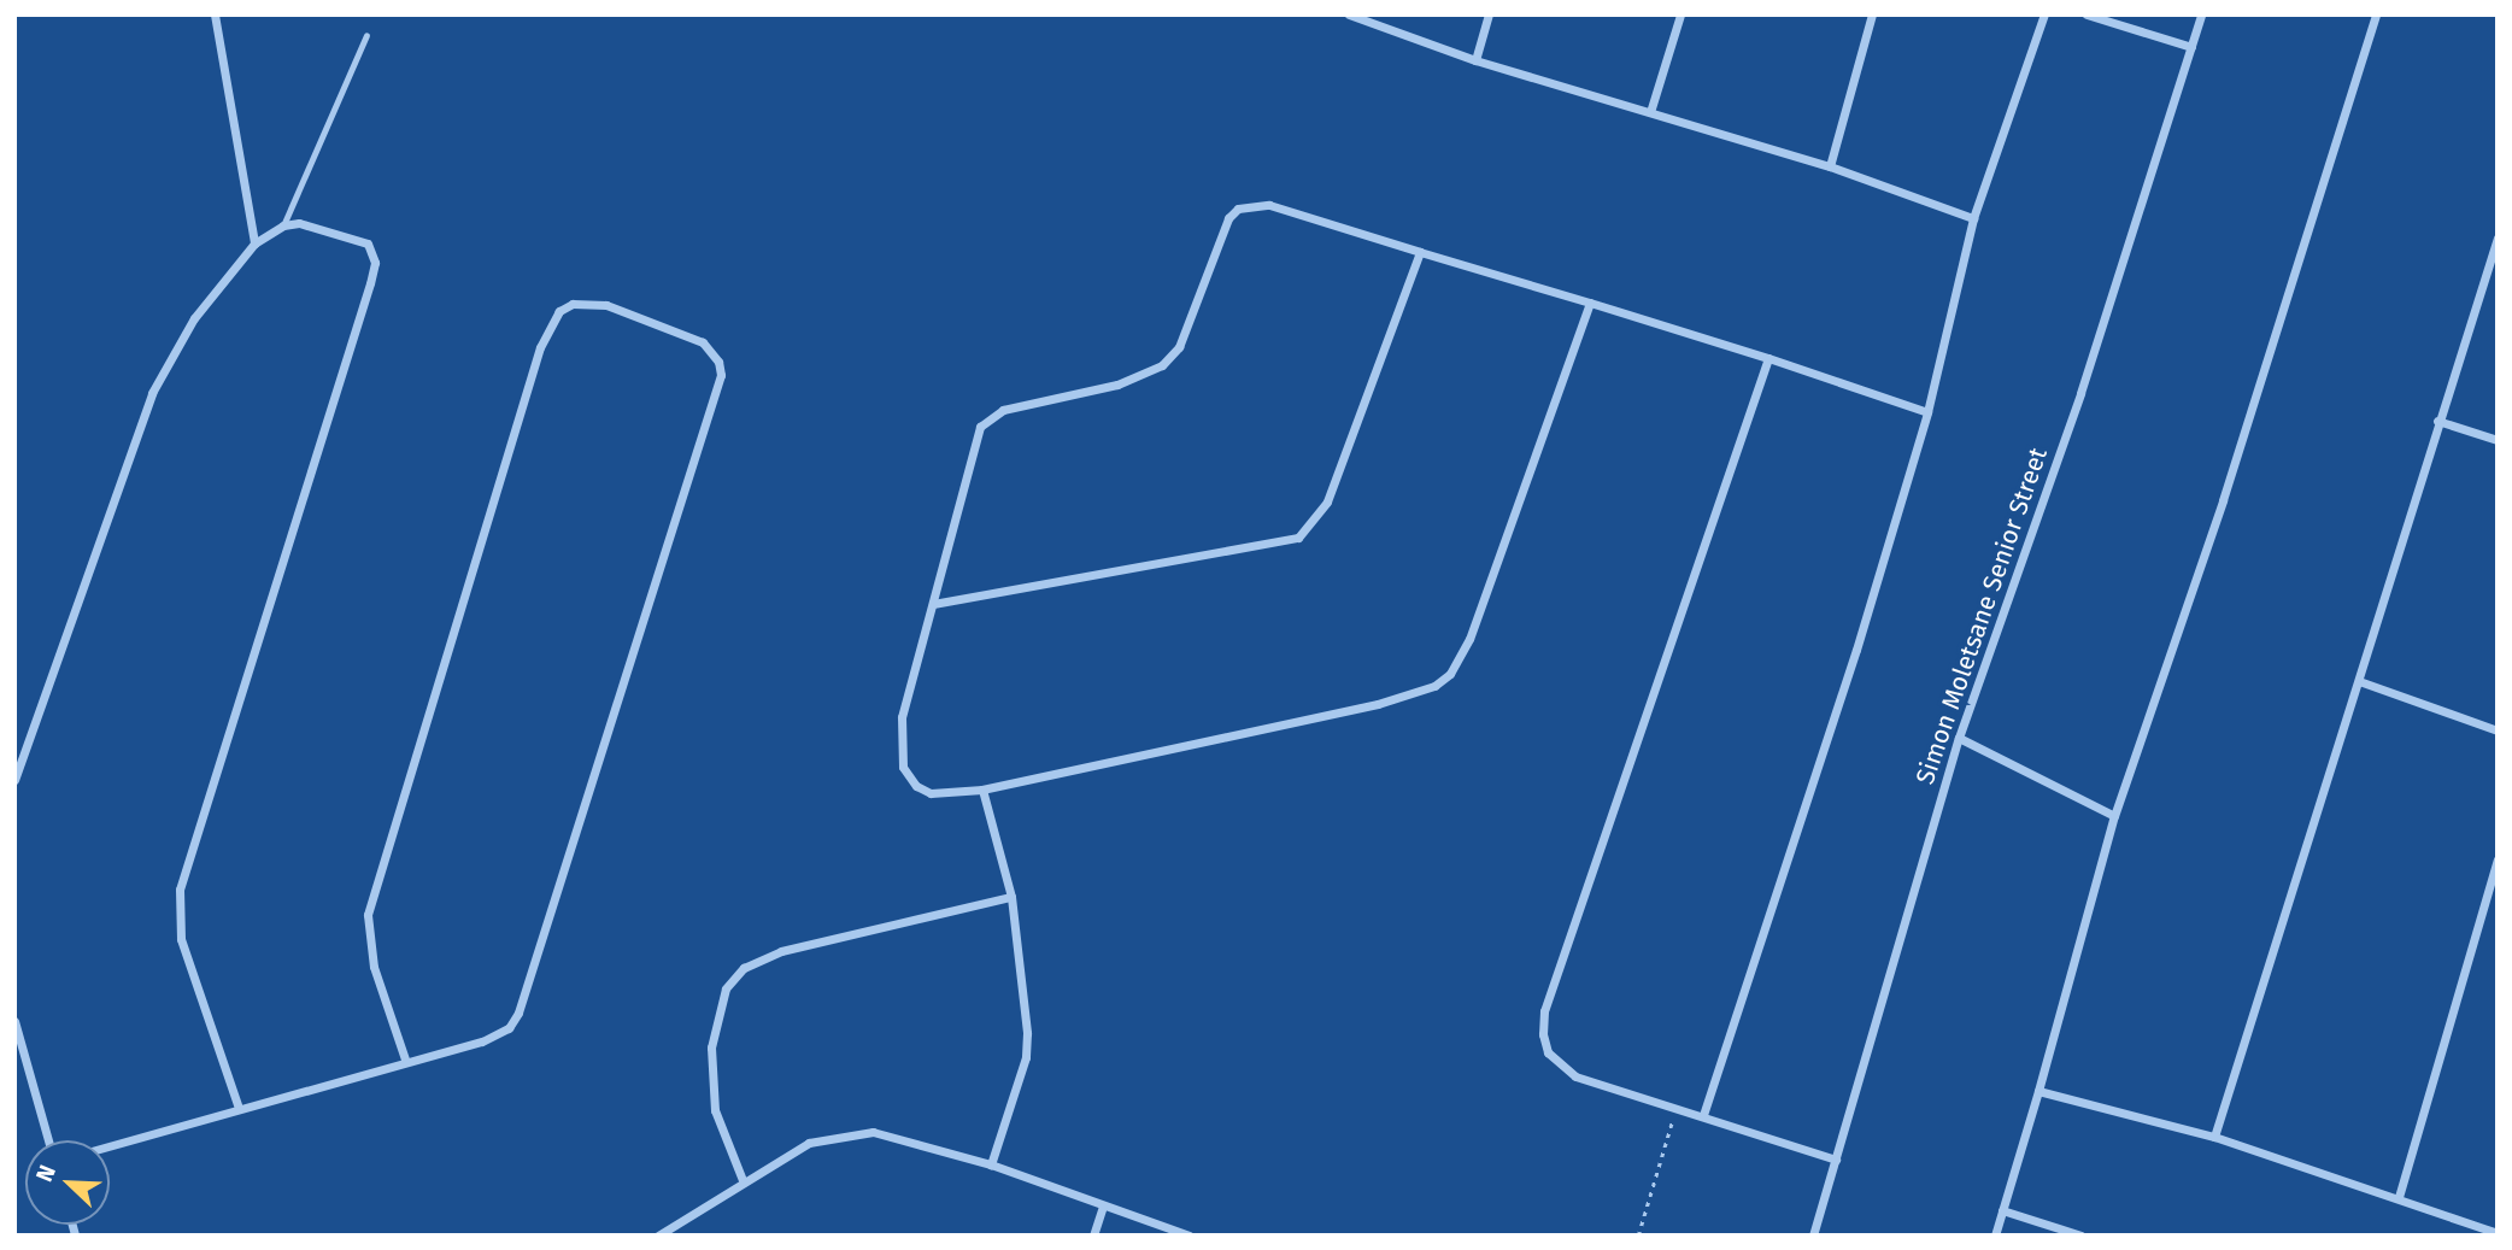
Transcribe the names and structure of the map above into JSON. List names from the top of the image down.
{
  "streets": {
    "street": ["Simon Moletsane Senior Street"]
  },
  "north": "top left"
}
